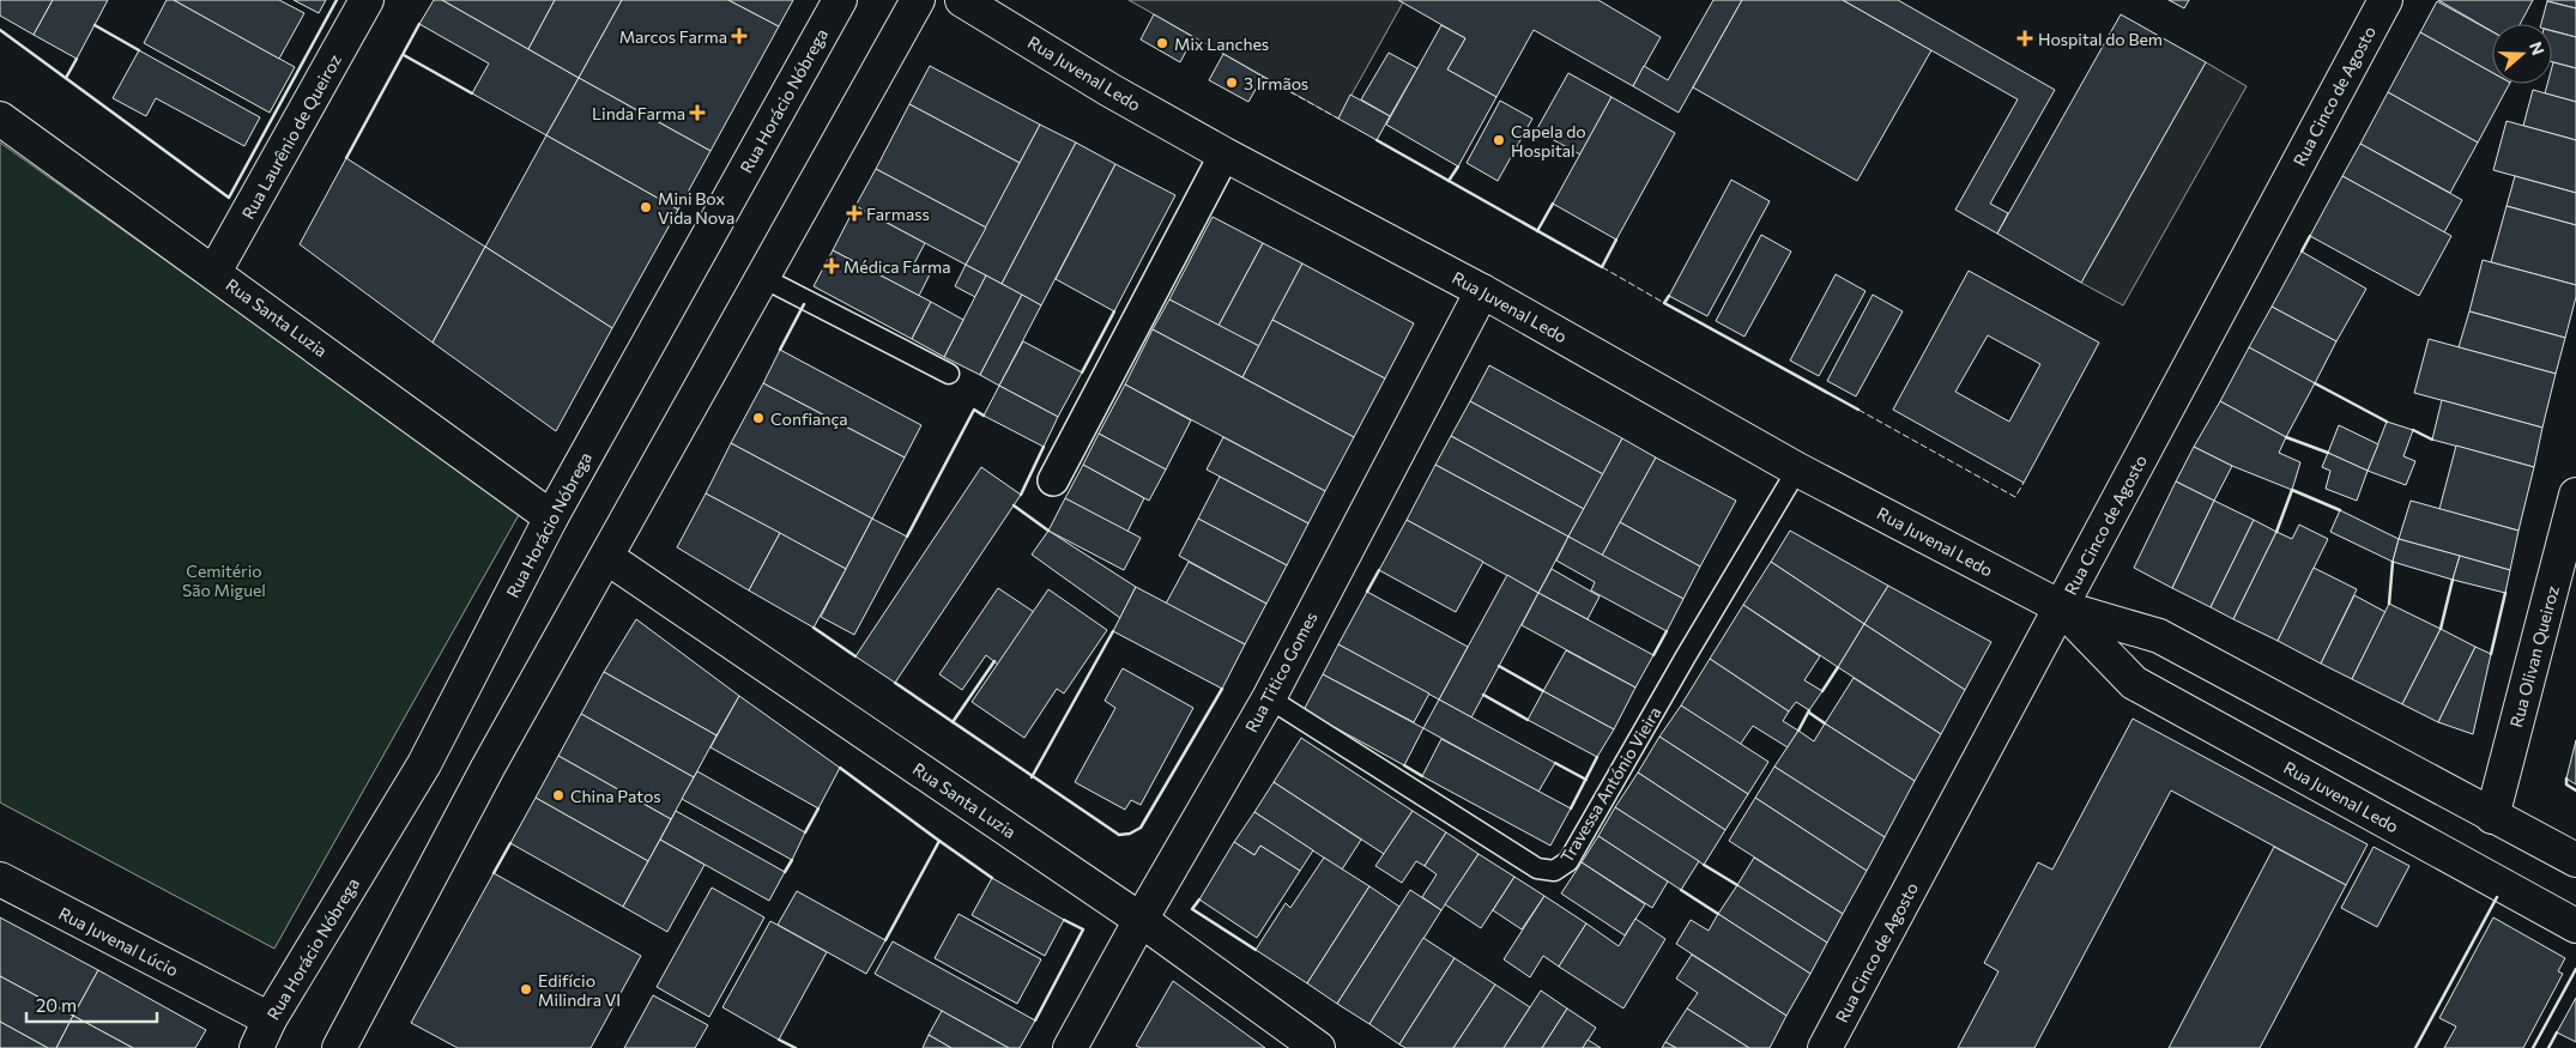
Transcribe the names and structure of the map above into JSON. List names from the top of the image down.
{
  "streets": {
    "main road": [
      "Rua Juvenal Ledo",
      "Rua Cinco de Agosto",
      "Rua Horácio Nóbrega",
      "Rua Laurênio de Queiroz",
      "Rua Santa Luzia",
      "Rua Olivan Queiroz",
      "Rua Titico Gomes",
      "Rua Juvenal Lúcio"
    ],
    "lane": ["Travessa António Vieira"]
  },
  "crossings": [
    ["Rua Juvenal Ledo", "Rua Cinco de Agosto"],
    ["Rua Juvenal Ledo", "Rua Olivan Queiroz"],
    ["Rua Juvenal Ledo", "Rua Titico Gomes"],
    ["Rua Juvenal Ledo", "Travessa António Vieira"],
    ["Rua Horácio Nóbrega", "Rua Santa Luzia"],
    ["Rua Horácio Nóbrega", "Rua Juvenal Lúcio"],
    ["Rua Laurênio de Queiroz", "Rua Santa Luzia"],
    ["Rua Santa Luzia", "Rua Titico Gomes"],
    ["Rua Titico Gomes", "Travessa António Vieira"]
  ],
  "parks": ["Cemitério São Miguel"],
  "places": {
    "health": [
      "Marcos Farma",
      "Hospital do Bem",
      "Linda Farma",
      "Farmass",
      "Médica Farma"
    ],
    "other": [
      "Mix Lanches",
      "3 Irmãos",
      "Capela do Hospital",
      "Mini Box Vida Nova",
      "Confiança",
      "China Patos",
      "Edifício Milindra VI"
    ]
  },
  "scale_bar": "20 m",
  "north": "right"
}
